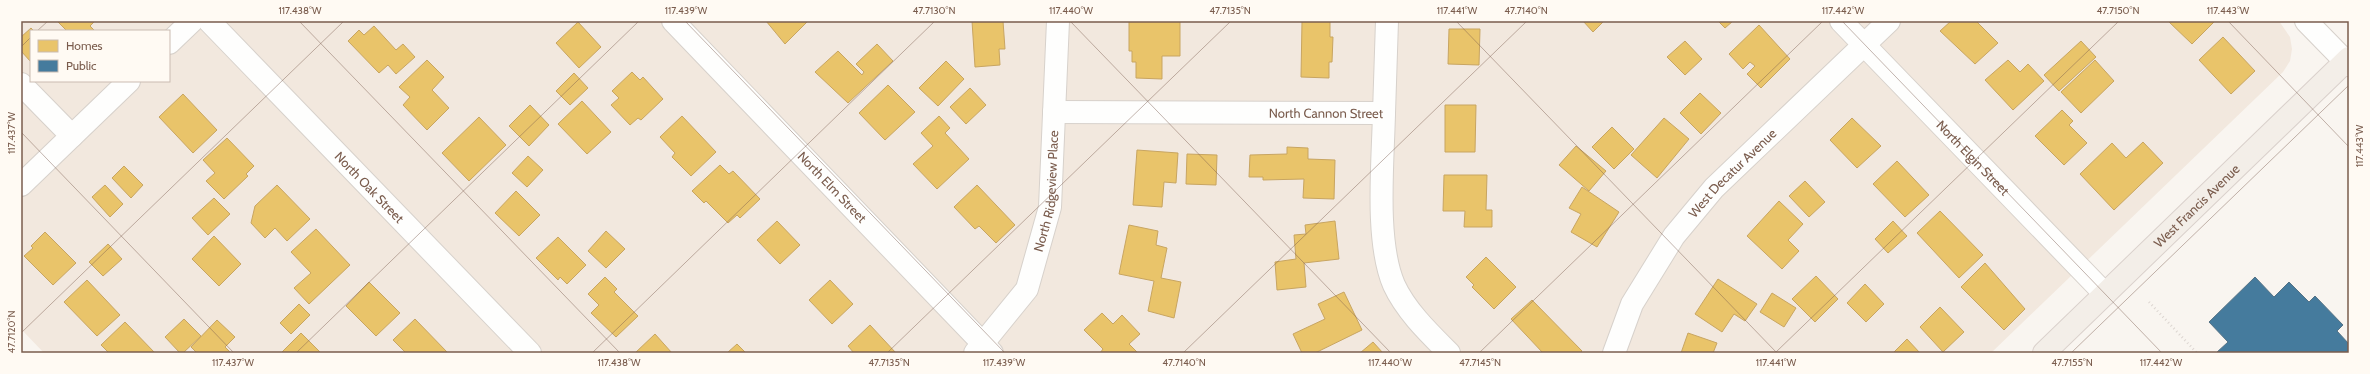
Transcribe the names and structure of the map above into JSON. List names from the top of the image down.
{
  "streets": {
    "main road": ["West Francis Avenue"],
    "street": [
      "North Cannon Street",
      "North Elgin Street",
      "West Decatur Avenue",
      "North Oak Street",
      "North Elm Street",
      "North Ridgeview Place"
    ]
  },
  "crossings": [
    ["North Cannon Street", "North Ridgeview Place"],
    ["North Elgin Street", "West Decatur Avenue"],
    ["North Elgin Street", "West Francis Avenue"],
    ["North Elm Street", "North Ridgeview Place"]
  ],
  "legend": ["Homes", "Public"],
  "coordinates": [
    "117.438°W",
    "117.439°W",
    "47.7130°N",
    "117.440°W",
    "47.7135°N",
    "117.441°W",
    "47.7140°N",
    "117.442°W",
    "47.7150°N",
    "117.443°W",
    "117.437°W",
    "47.7120°N",
    "47.7145°N",
    "47.7155°N"
  ]
}
